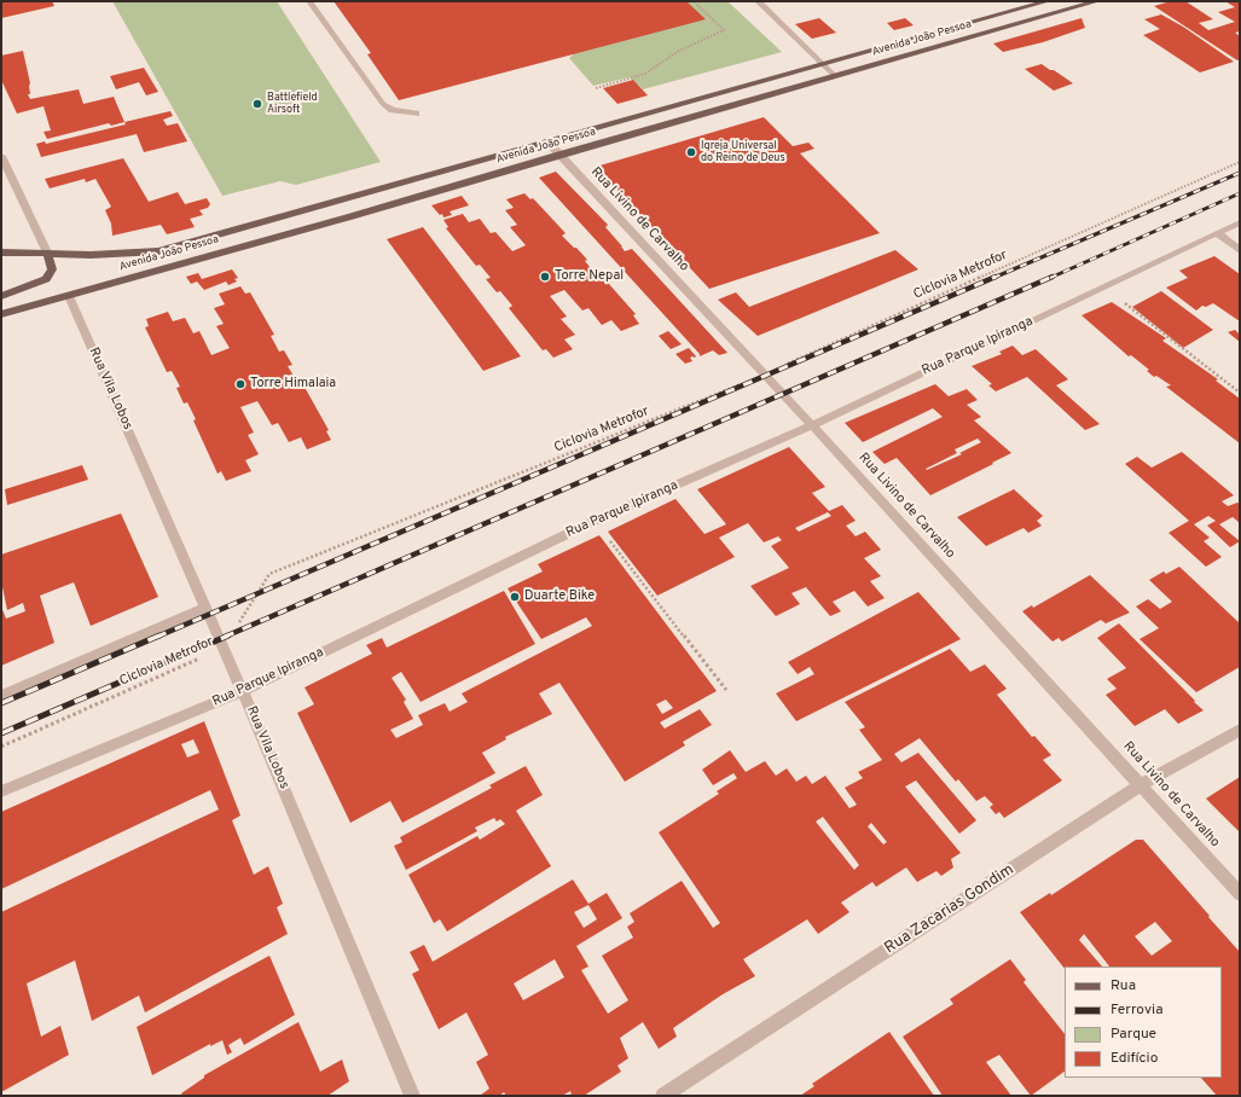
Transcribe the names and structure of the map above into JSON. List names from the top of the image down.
{
  "streets": {
    "main road": ["Avenida João Pessoa"],
    "street": [
      "Rua Livino de Carvalho",
      "Rua Parque Ipiranga",
      "Rua Vila Lobos",
      "Rua Zacarias Gondim"
    ],
    "path": ["Ciclovia Metrofor"]
  },
  "crossings": [
    ["Avenida João Pessoa", "Rua Livino de Carvalho"],
    ["Avenida João Pessoa", "Rua Vila Lobos"],
    ["Rua Livino de Carvalho", "Ciclovia Metrofor"],
    ["Rua Livino de Carvalho", "Rua Parque Ipiranga"],
    ["Rua Livino de Carvalho", "Rua Zacarias Gondim"],
    ["Ciclovia Metrofor", "Rua Vila Lobos"],
    ["Rua Parque Ipiranga", "Rua Vila Lobos"]
  ],
  "places": [
    "Battlefield Airsoft",
    "Igreja Universal do Reino de Deus",
    "Torre Nepal",
    "Torre Himalaia",
    "Duarte Bike"
  ],
  "legend": [
    "Rua",
    "Ferrovia",
    "Parque",
    "Edifício"
  ]
}
